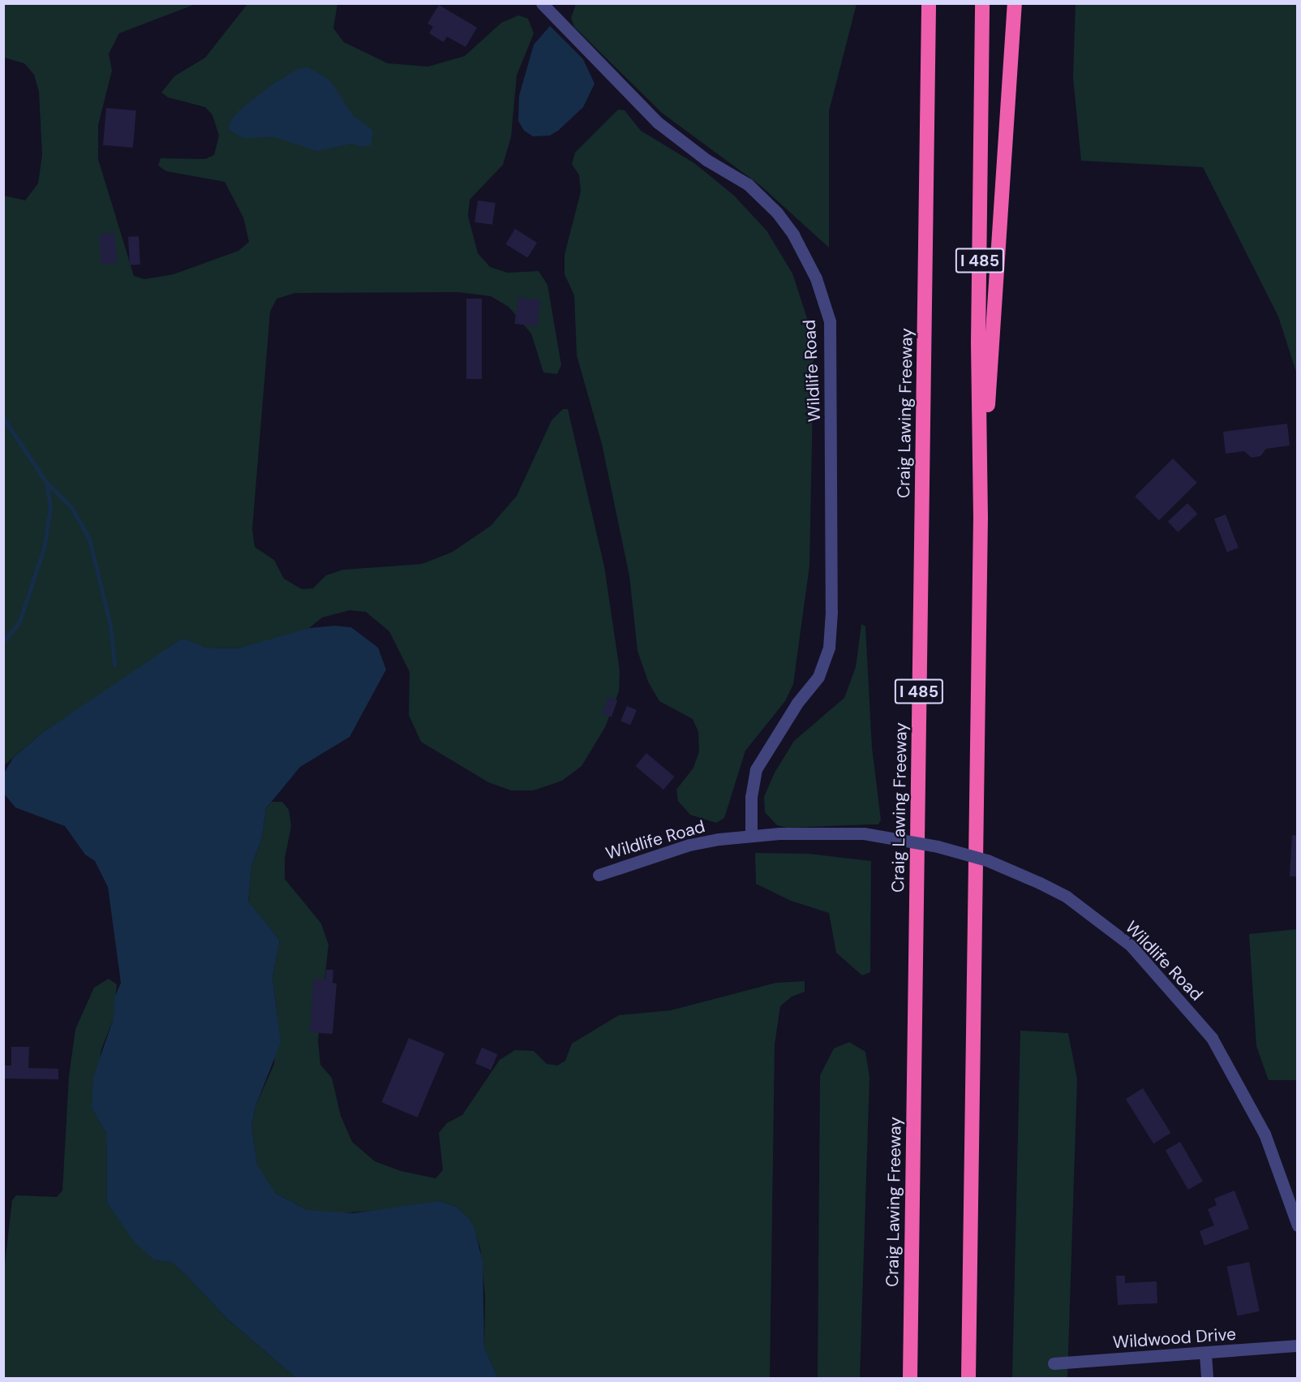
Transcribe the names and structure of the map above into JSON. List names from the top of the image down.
{
  "streets": {
    "highway": ["I 485", "Craig Lawing Freeway"],
    "street": ["Wildlife Road", "Wildwood Drive"]
  }
}
